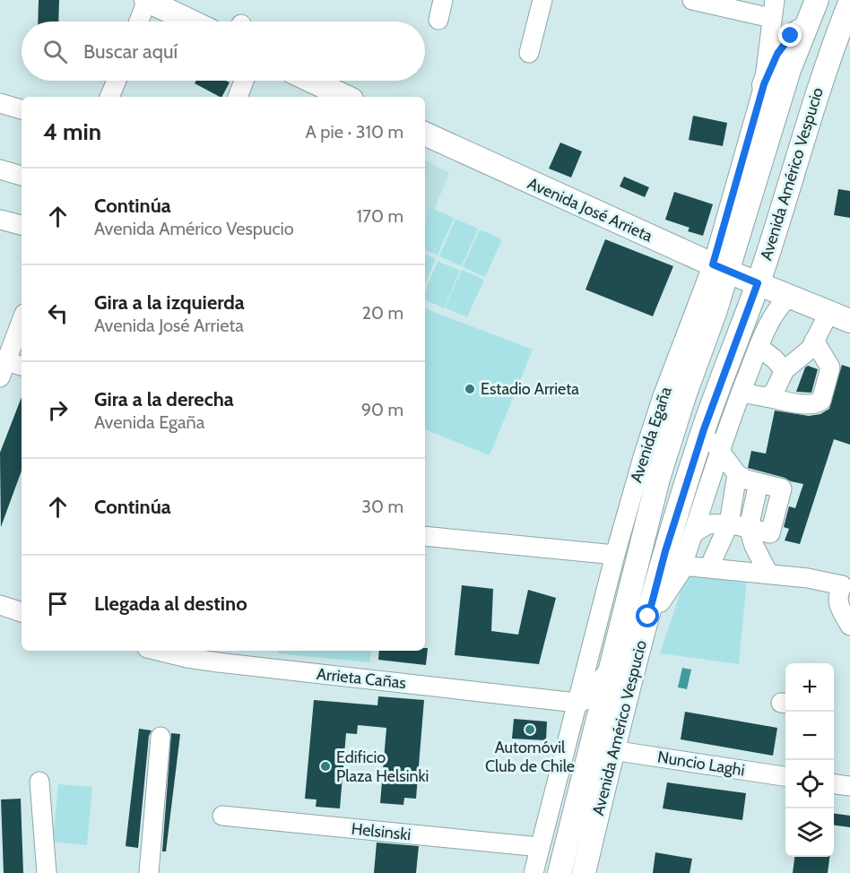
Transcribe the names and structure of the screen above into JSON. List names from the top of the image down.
{
  "streets": {
    "main road": ["Avenida Américo Vespucio", "Avenida José Arrieta"],
    "street": [
      "Avenida Egaña",
      "Arrieta Cañas",
      "Nuncio Laghi",
      "Helsinski"
    ]
  },
  "crossings": [
    ["Avenida Américo Vespucio", "Avenida José Arrieta"],
    ["Avenida Américo Vespucio", "Avenida Egaña"],
    ["Avenida Américo Vespucio", "Nuncio Laghi"],
    ["Avenida José Arrieta", "Avenida Egaña"],
    ["Avenida Egaña", "Arrieta Cañas"],
    ["Avenida Egaña", "Helsinski"]
  ],
  "places": ["Estadio Arrieta", "Automóvil Club de Chile", "Edificio Plaza Helsinki"],
  "page": {
    "search": "Buscar aquí",
    "heading": ["4 min", "A pie · 310 m"],
    "list": [
      ["Continúa", "Avenida Américo Vespucio", "170 m"],
      ["Gira a la izquierda", "Avenida José Arrieta", "20 m"],
      ["Gira a la derecha", "Avenida Egaña", "90 m"],
      ["Continúa", "30 m"],
      "Llegada al destino"
    ],
    "map_buttons": ["+", "−"]
  }
}
